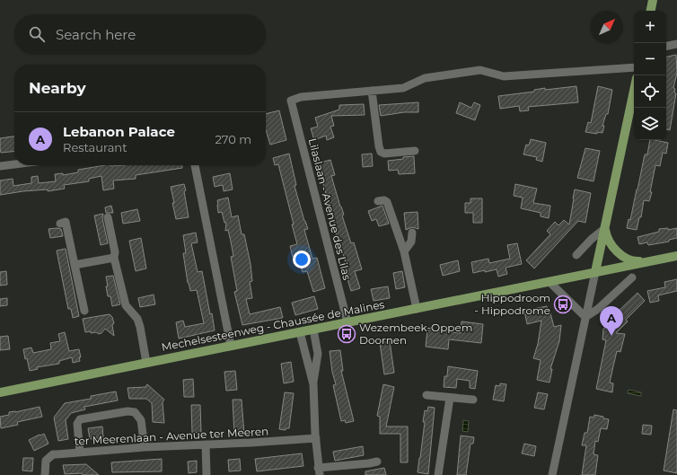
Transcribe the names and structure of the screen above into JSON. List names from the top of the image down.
{
  "streets": {
    "main road": ["Mechelsesteenweg - Chaussée de Malines"],
    "street": ["Lilaslaan - Avenue des Lilas", "ter Meerenlaan - Avenue ter Meeren"]
  },
  "crossings": [
    ["Lilaslaan - Avenue des Lilas", "Mechelsesteenweg - Chaussée de Malines"]
  ],
  "places": {
    "bus stop": ["Hippodroom - Hippodrome", "Wezembeek-Oppem Doornen"]
  },
  "north": "top right",
  "page": {
    "map_buttons": ["+", "−"],
    "search": "Search here",
    "heading": "Nearby",
    "list": [
      {
        "mark": "A",
        "name": "Lebanon Palace",
        "note": "Restaurant",
        "value": "270 m"
      }
    ],
    "pins": "A"
  }
}
